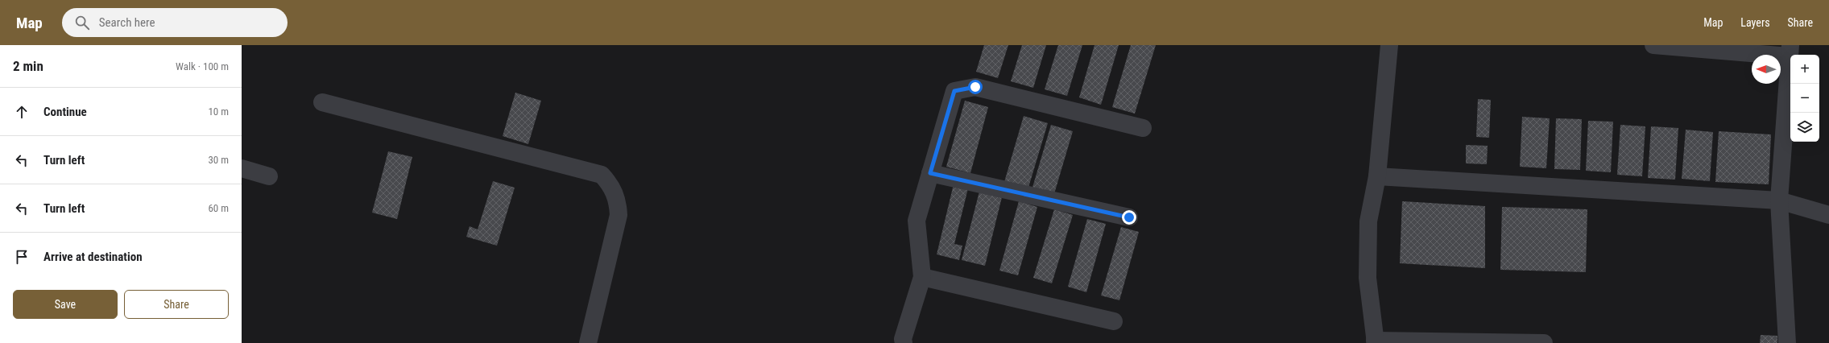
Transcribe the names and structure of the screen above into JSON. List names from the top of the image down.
{
  "north": "left",
  "page": {
    "header": "Map",
    "search": "Search here",
    "nav": ["Map", "Layers", "Share"],
    "heading": ["2 min", "Walk · 100 m"],
    "map_buttons": ["+", "−"],
    "list": [
      ["Continue", "10 m"],
      ["Turn left", "30 m"],
      ["Turn left", "60 m"],
      "Arrive at destination"
    ],
    "buttons": ["Save", "Share"]
  }
}
